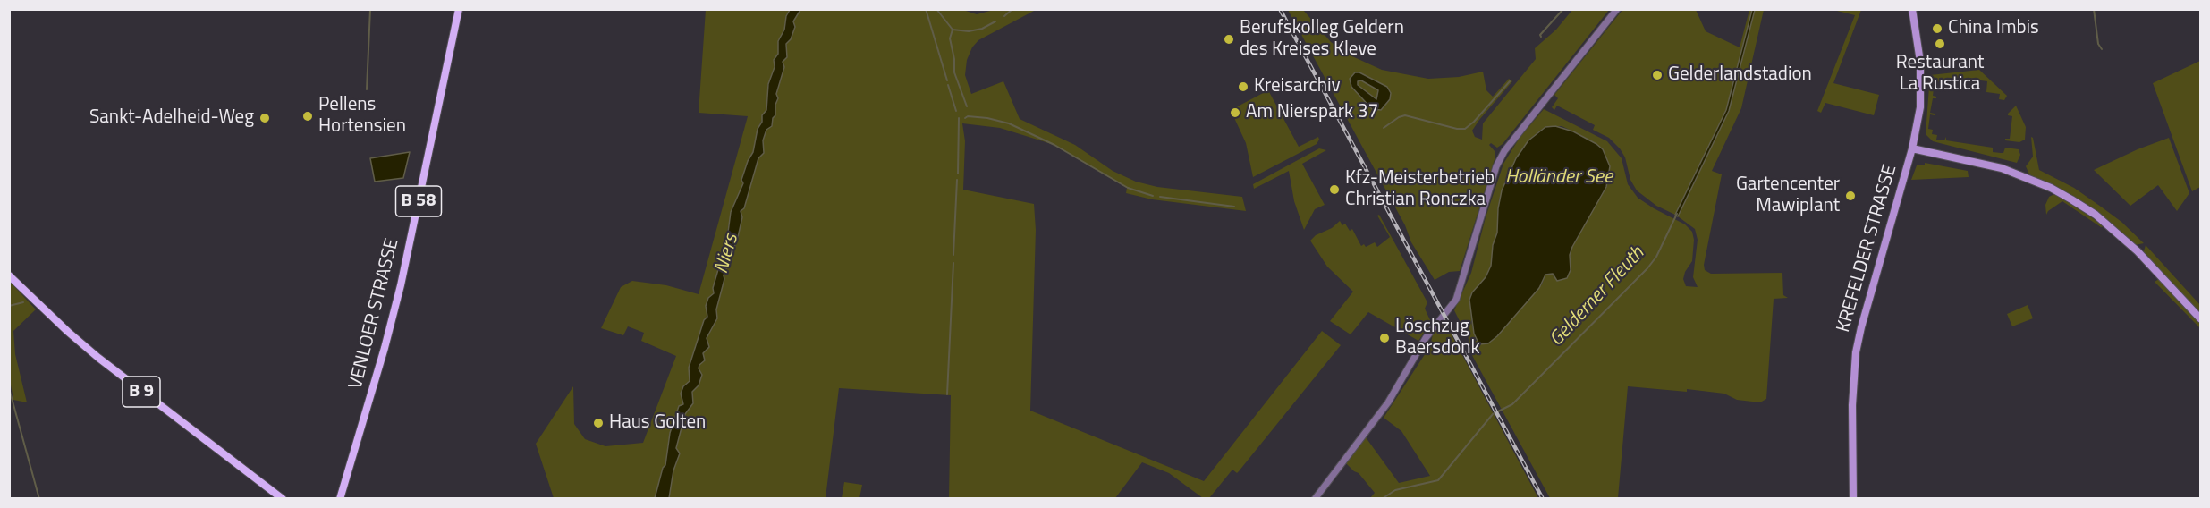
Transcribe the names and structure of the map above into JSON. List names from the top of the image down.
{
  "streets": {
    "main road": [
      "B 58",
      "KREFELDER STRASSE",
      "VENLOER STRASSE",
      "B 9"
    ]
  },
  "water": ["Holländer See", "Niers", "Gelderner Fleuth"],
  "places": [
    "China Imbis",
    "Berufskolleg Geldern des Kreises Kleve",
    "Restaurant La Rustica",
    "Gelderlandstadion",
    "Kreisarchiv",
    "Am Nierspark 37",
    "Pellens Hortensien",
    "Sankt-Adelheid-Weg",
    "Kfz-Meisterbetrieb Christian Ronczka",
    "Gartencenter Mawiplant",
    "Löschzug Baersdonk",
    "Haus Golten"
  ]
}
